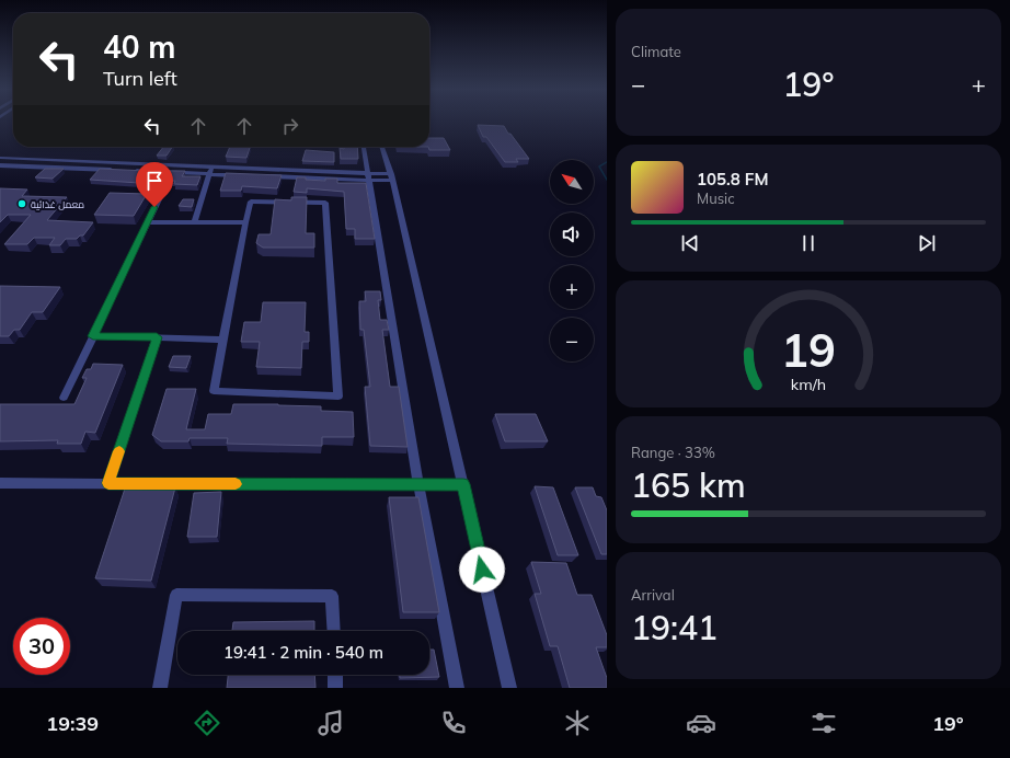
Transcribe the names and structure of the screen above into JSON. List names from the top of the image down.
{
  "places": ["معمل غذائية"],
  "north": "top left",
  "page": {
    "tile": [
      "Climate",
      ["Range · 33%", "165 km"],
      ["Arrival", "19:41"]
    ],
    "turn": ["40 m", "Turn left"],
    "heat": ["−", "19°", "+"],
    "map_buttons": ["+", "−"],
    "song": ["105.8 FM", "Music"],
    "limit": "30",
    "trip": "19:41 · 2 min · 540 m",
    "tabs": ["19:39", "19°"],
    "gauge": ["19", "km/h"]
  }
}
